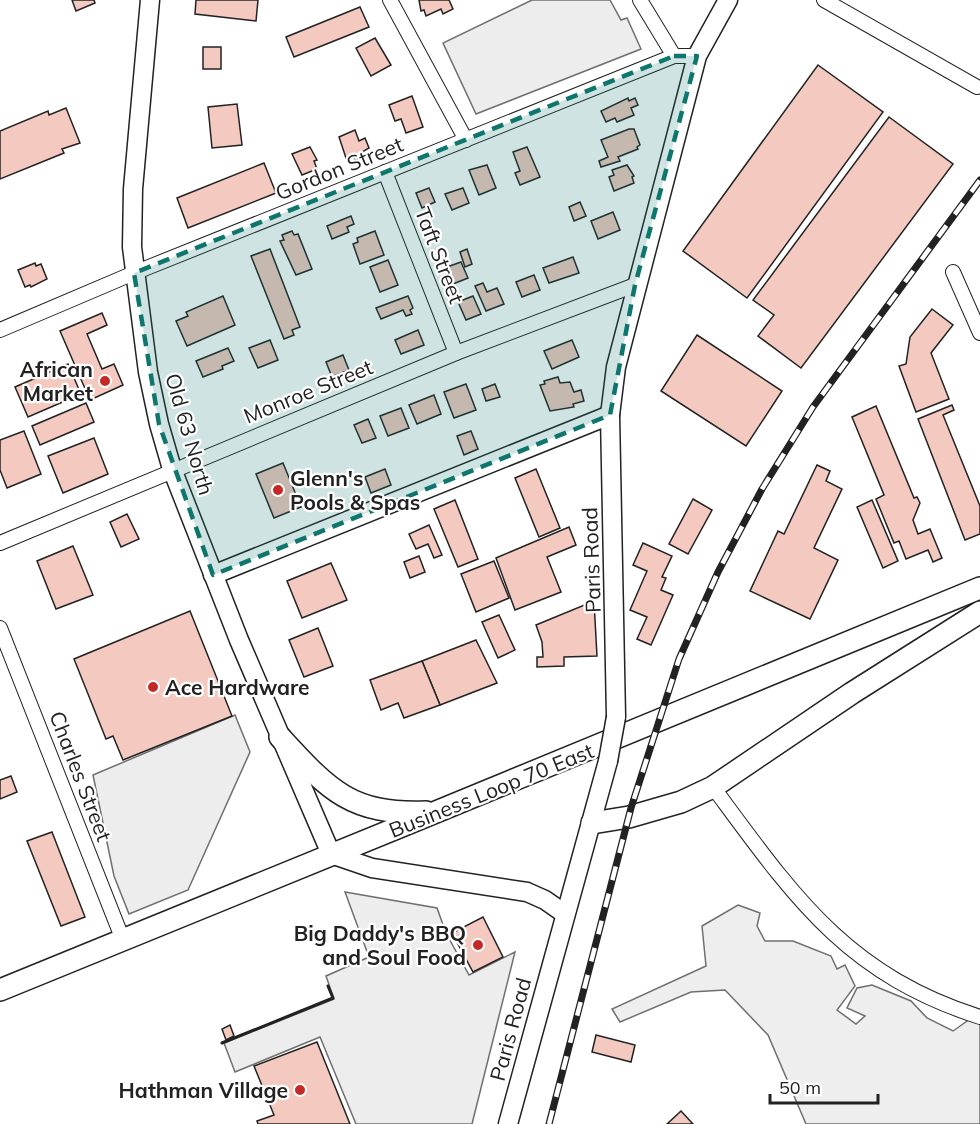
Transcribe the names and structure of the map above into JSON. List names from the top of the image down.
{
  "streets": {
    "main road": ["Old 63 North", "Paris Road", "Business Loop 70 East"],
    "street": [
      "Gordon Street",
      "Taft Street",
      "Monroe Street",
      "Charles Street"
    ]
  },
  "crossings": [
    ["Gordon Street", "Taft Street"],
    ["Gordon Street", "Old 63 North"],
    ["Gordon Street", "Paris Road"],
    ["Taft Street", "Monroe Street"],
    ["Monroe Street", "Old 63 North"],
    ["Monroe Street", "Paris Road"],
    ["Old 63 North", "Business Loop 70 East"],
    ["Charles Street", "Business Loop 70 East"]
  ],
  "places": [
    "African Market",
    "Glenn's Pools & Spas",
    "Ace Hardware",
    "Big Daddy's BBQ and Soul Food",
    "Hathman Village"
  ],
  "scale_bar": "50 m"
}
